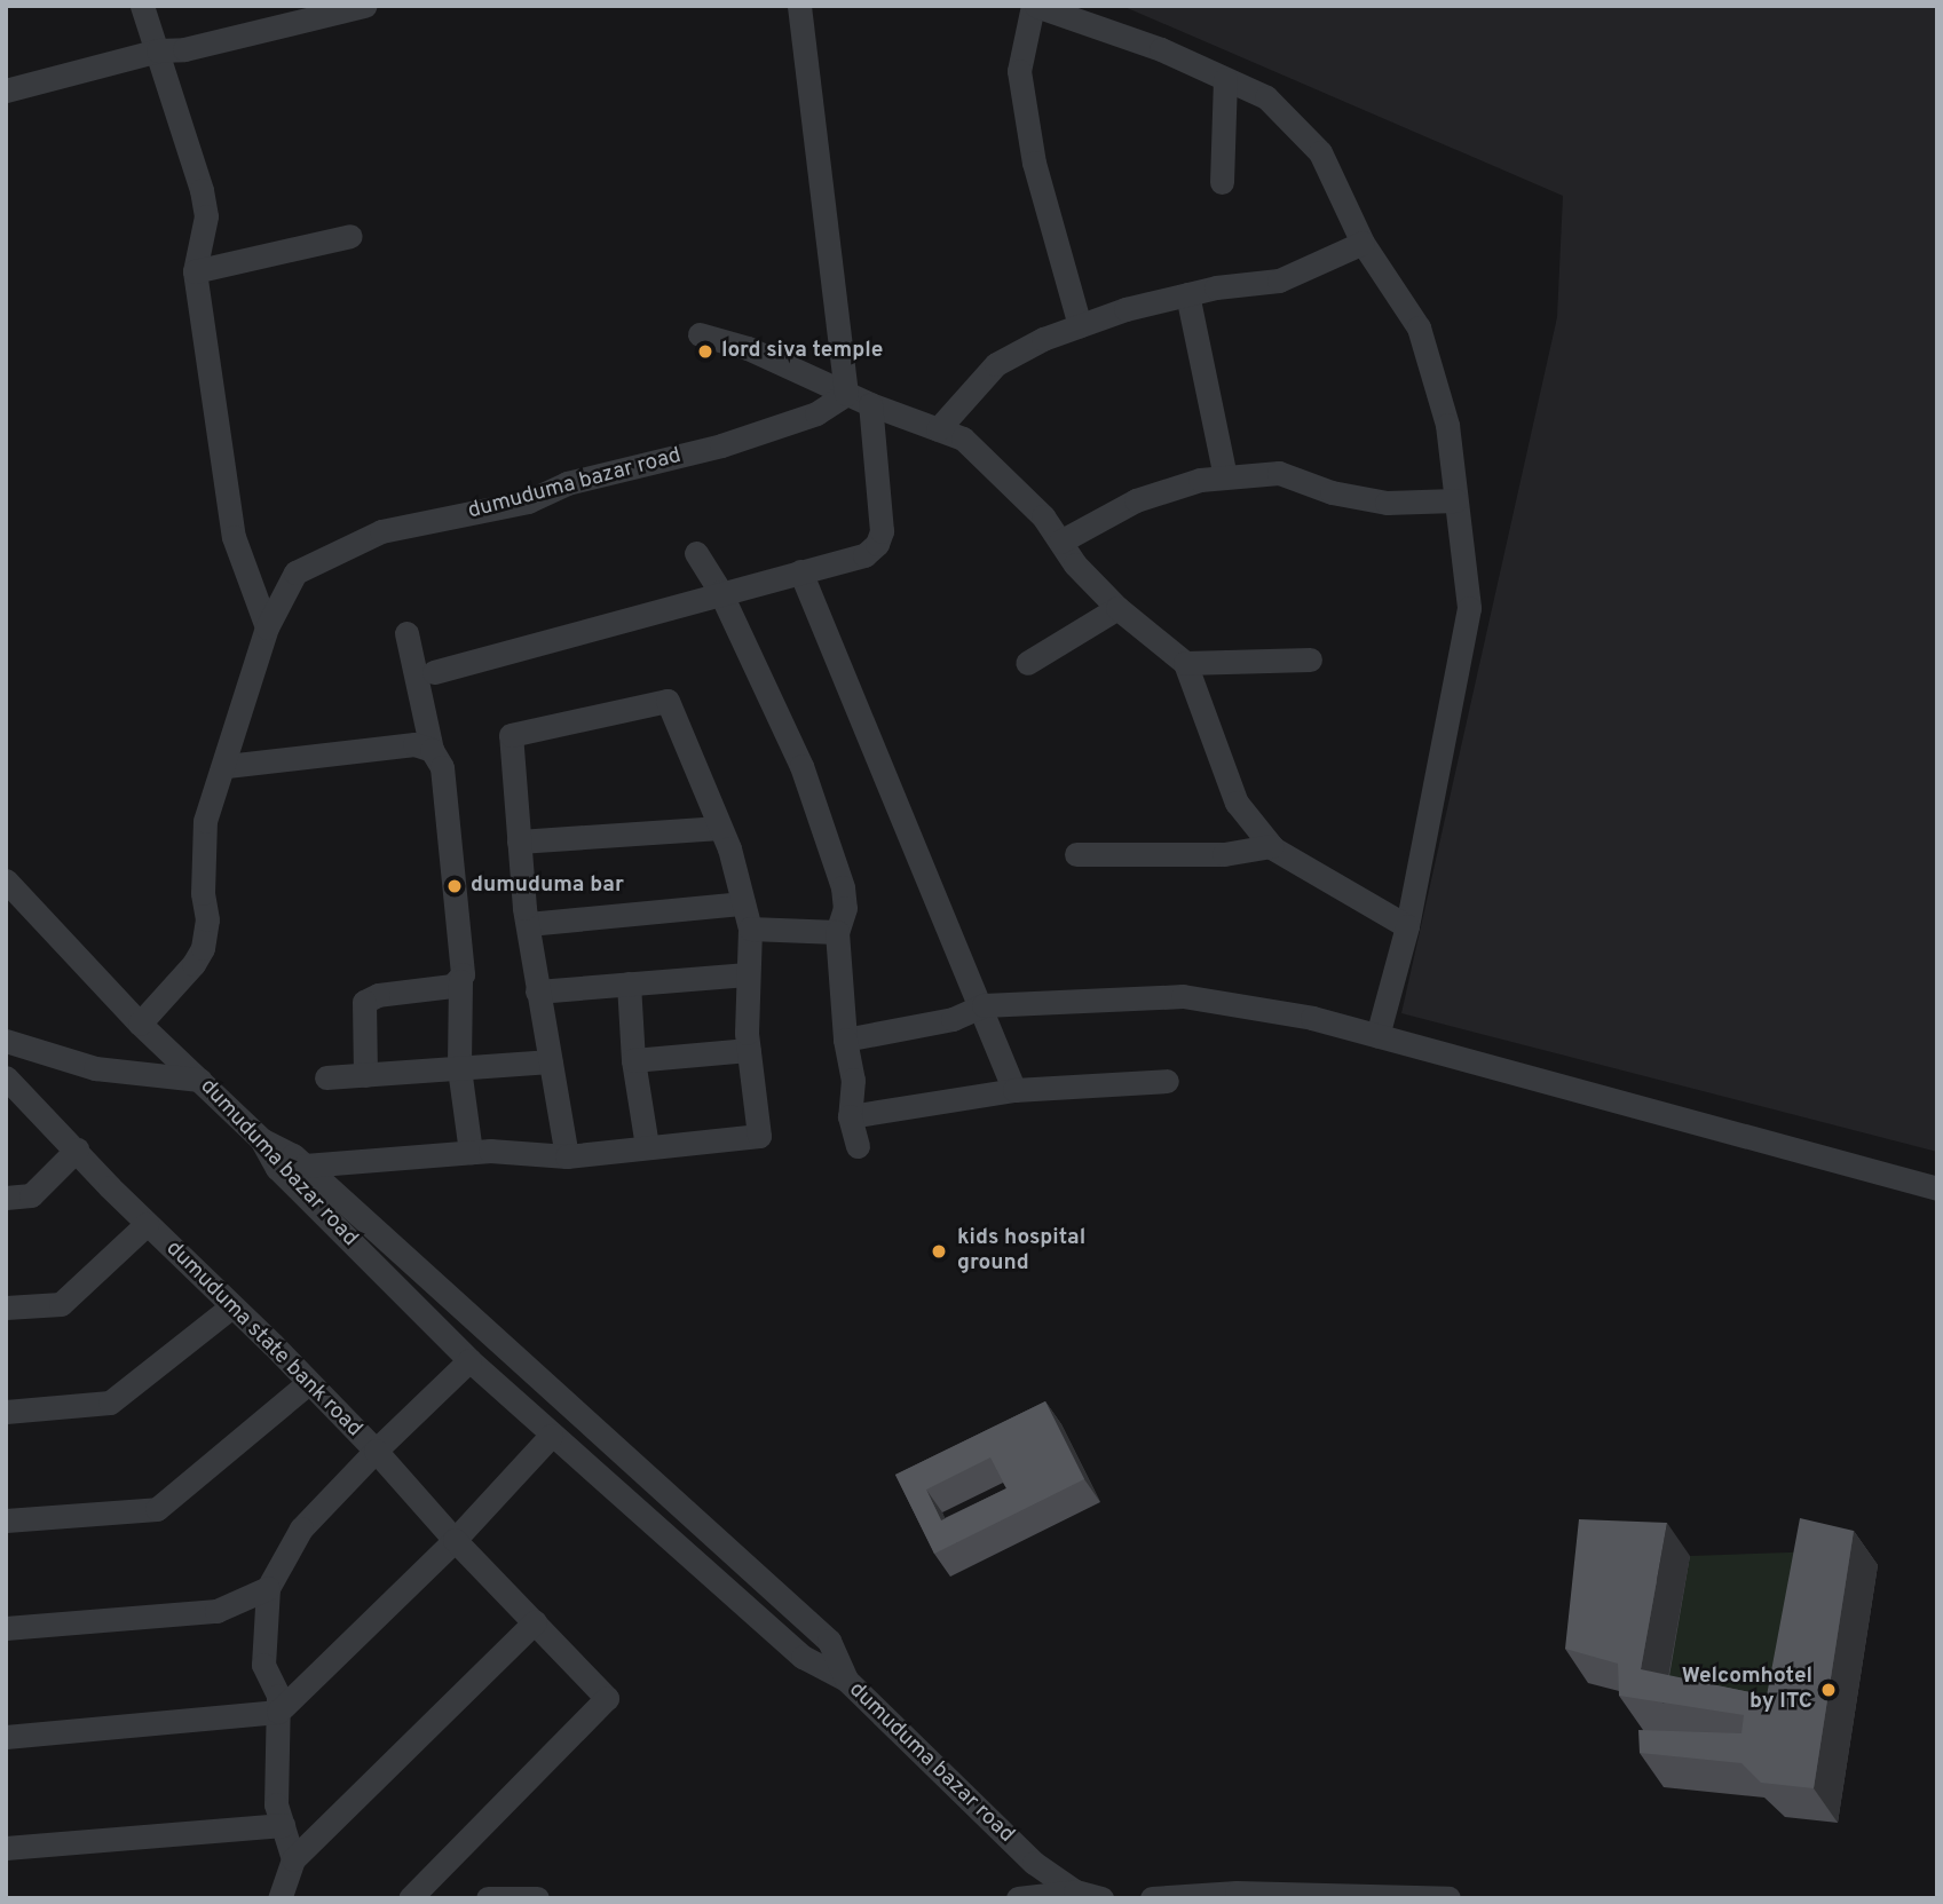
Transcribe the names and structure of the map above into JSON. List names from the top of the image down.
{
  "streets": {
    "street": ["dumuduma bazar road", "dumuduma state bank road"]
  },
  "places": [
    "lord siva temple",
    "dumuduma bar",
    "kids hospital ground",
    "Welcomhotel by ITC"
  ]
}
